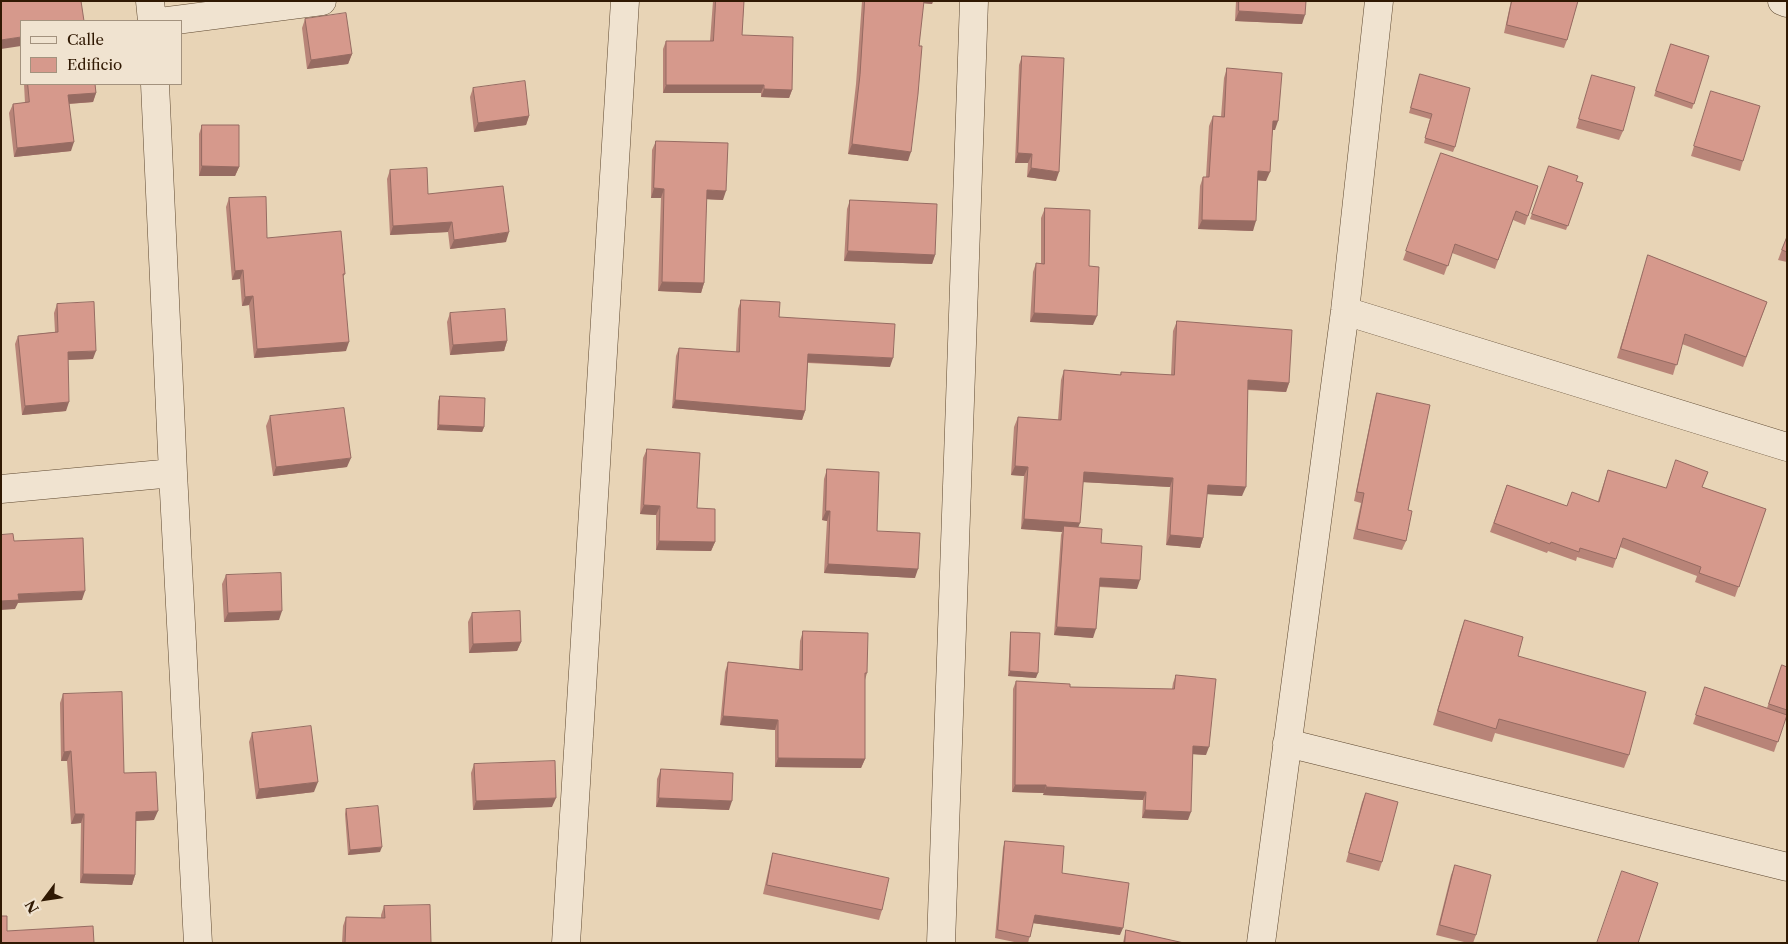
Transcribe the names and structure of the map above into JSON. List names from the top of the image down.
{
  "legend": ["Calle", "Edificio"],
  "north": "bottom left"
}
